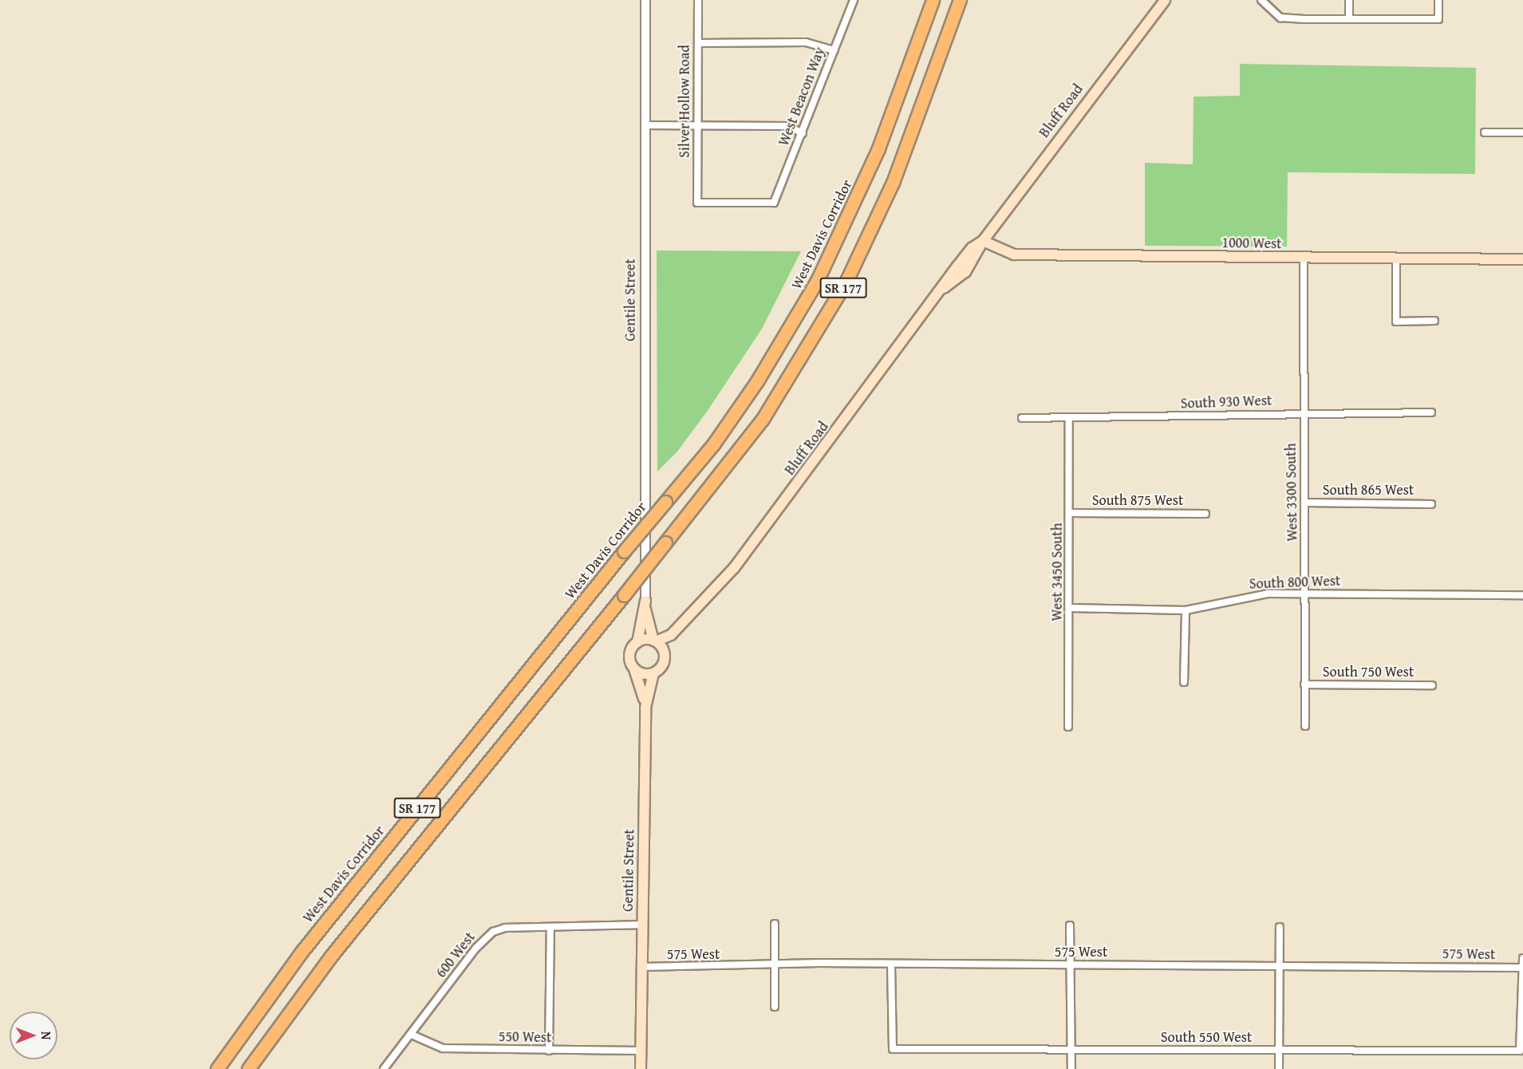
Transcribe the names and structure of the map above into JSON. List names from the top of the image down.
{
  "streets": {
    "highway": ["West Davis Corridor", "SR 177"],
    "main road": ["Bluff Road", "1000 West", "Gentile Street"],
    "street": [
      "West Beacon Way",
      "Silver Hollow Road",
      "South 930 West",
      "South 865 West",
      "West 3300 South",
      "South 875 West",
      "West 3450 South",
      "South 800 West",
      "South 750 West",
      "575 West",
      "600 West",
      "550 West",
      "South 550 West"
    ]
  },
  "crossings": [
    ["West Beacon Way", "Silver Hollow Road"],
    ["Bluff Road", "1000 West"],
    ["Bluff Road", "Gentile Street"],
    ["1000 West", "West 3300 South"],
    ["Gentile Street", "575 West"],
    ["Gentile Street", "600 West"],
    ["Gentile Street", "550 West"],
    ["South 930 West", "West 3300 South"],
    ["South 930 West", "West 3450 South"],
    ["South 865 West", "West 3300 South"],
    ["West 3300 South", "South 800 West"],
    ["West 3300 South", "South 750 West"],
    ["South 875 West", "West 3450 South"],
    ["West 3450 South", "South 800 West"],
    ["575 West", "South 550 West"],
    ["600 West", "550 West"]
  ],
  "north": "right"
}
